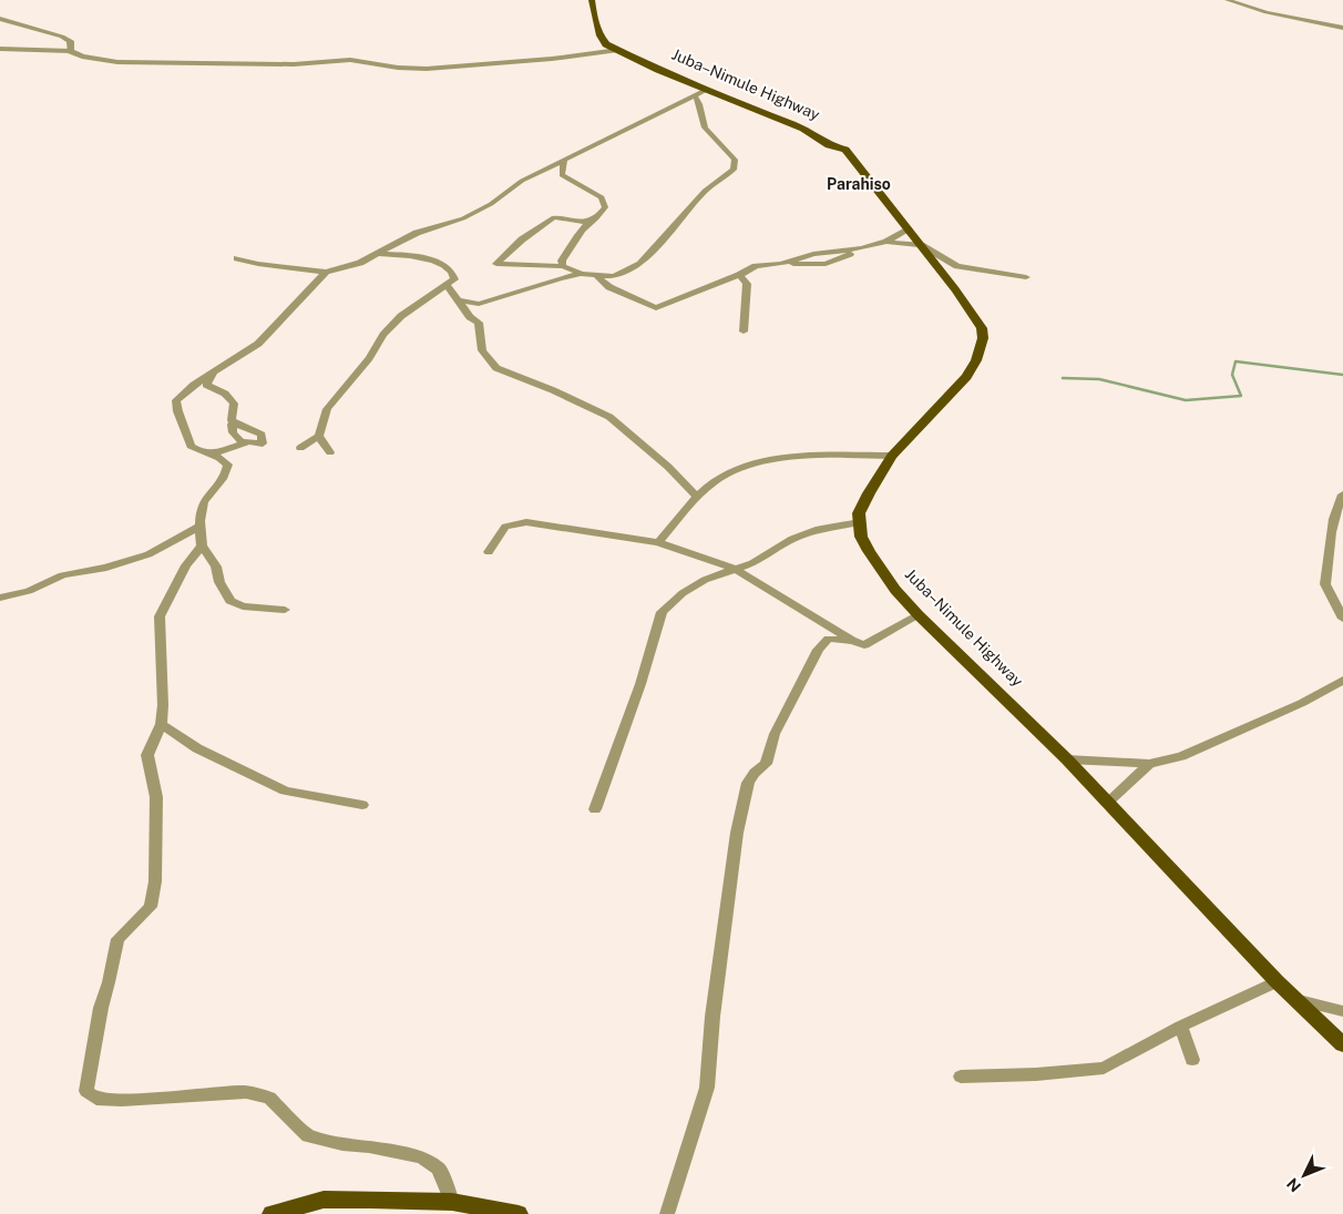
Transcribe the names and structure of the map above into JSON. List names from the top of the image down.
{
  "streets": {
    "main road": ["Juba–Nimule Highway"]
  },
  "districts": ["Parahiso"],
  "north": "bottom left"
}
